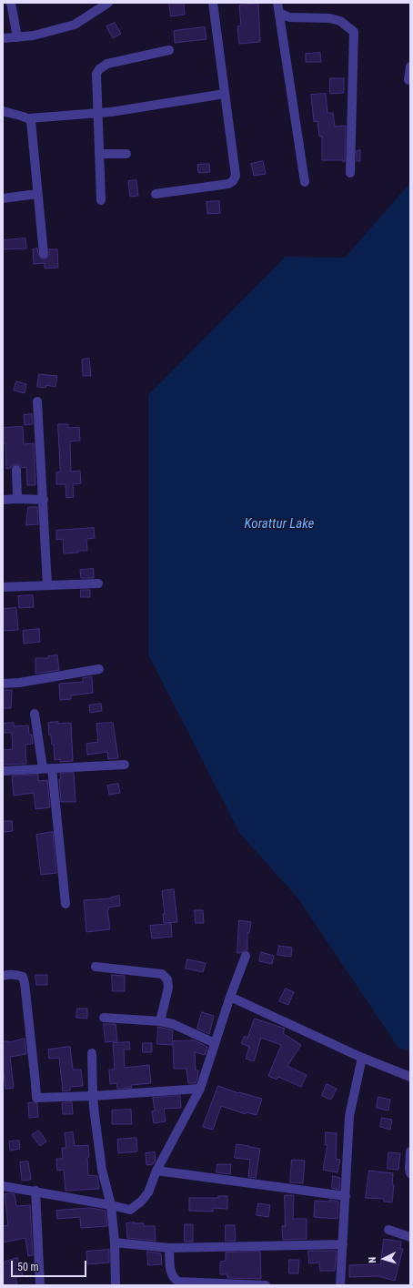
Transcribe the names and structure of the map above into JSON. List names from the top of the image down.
{
  "water": ["Korattur Lake"],
  "scale_bar": "50 m",
  "north": "left"
}
